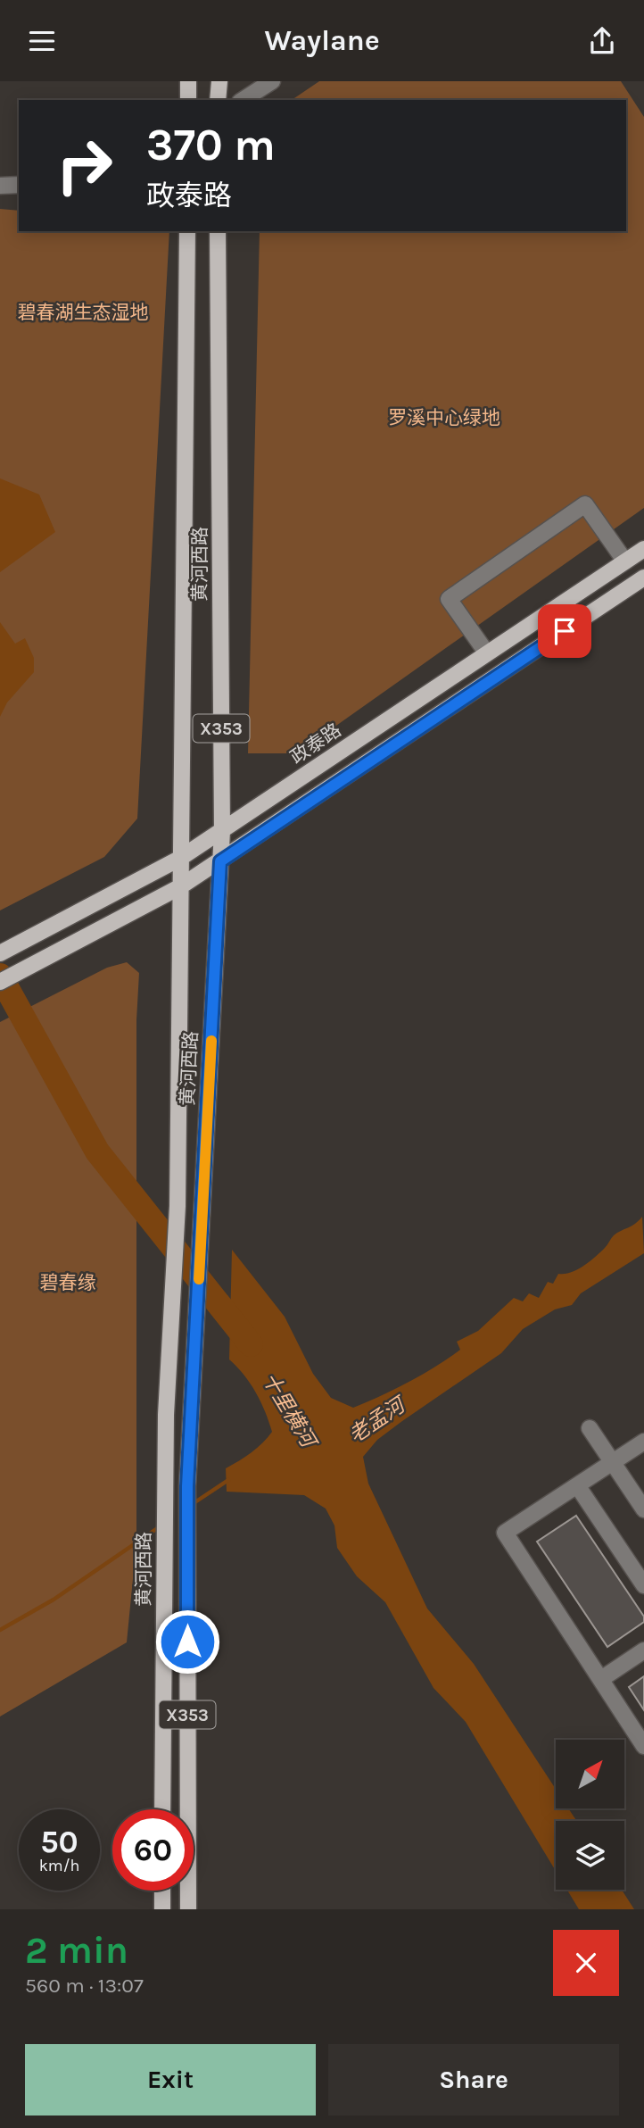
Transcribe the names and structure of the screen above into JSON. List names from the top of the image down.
{
  "streets": {
    "main road": ["黄河西路", "X353", "政泰路"]
  },
  "crossings": [
    ["黄河西路", "政泰路"]
  ],
  "water": ["十里横河", "老孟河"],
  "parks": ["碧春湖生态湿地", "罗溪中心绿地", "碧春缘"],
  "north": "top right",
  "page": {
    "header": "Waylane",
    "turn": ["370 m", "政泰路"],
    "speed": "50 km/h",
    "limit": "60",
    "heading": ["2 min", "560 m · 13:07"],
    "buttons": ["Exit", "Share"]
  }
}
